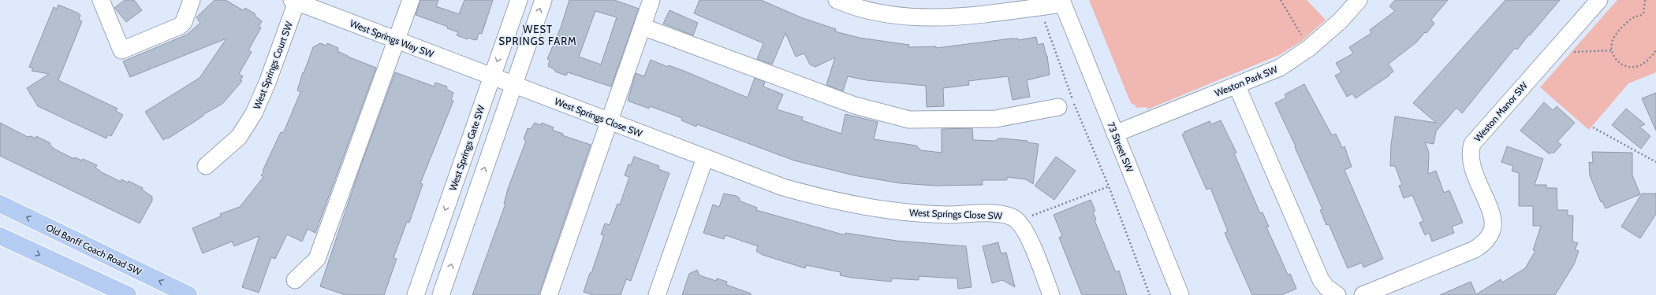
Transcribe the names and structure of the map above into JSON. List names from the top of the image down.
{
  "streets": {
    "main road": ["Old Banff Coach Road SW"],
    "street": [
      "West Springs Way SW",
      "West Springs Court SW",
      "Weston Park SW",
      "Weston Manor SW",
      "West Springs Close SW",
      "73 Street SW",
      "West Springs Gate SW"
    ]
  },
  "crossings": [
    ["West Springs Way SW", "West Springs Court SW"],
    ["West Springs Way SW", "West Springs Close SW"],
    ["West Springs Way SW", "West Springs Gate SW"],
    ["Weston Park SW", "73 Street SW"],
    ["West Springs Close SW", "West Springs Gate SW"]
  ],
  "districts": ["WEST SPRINGS FARM"]
}
